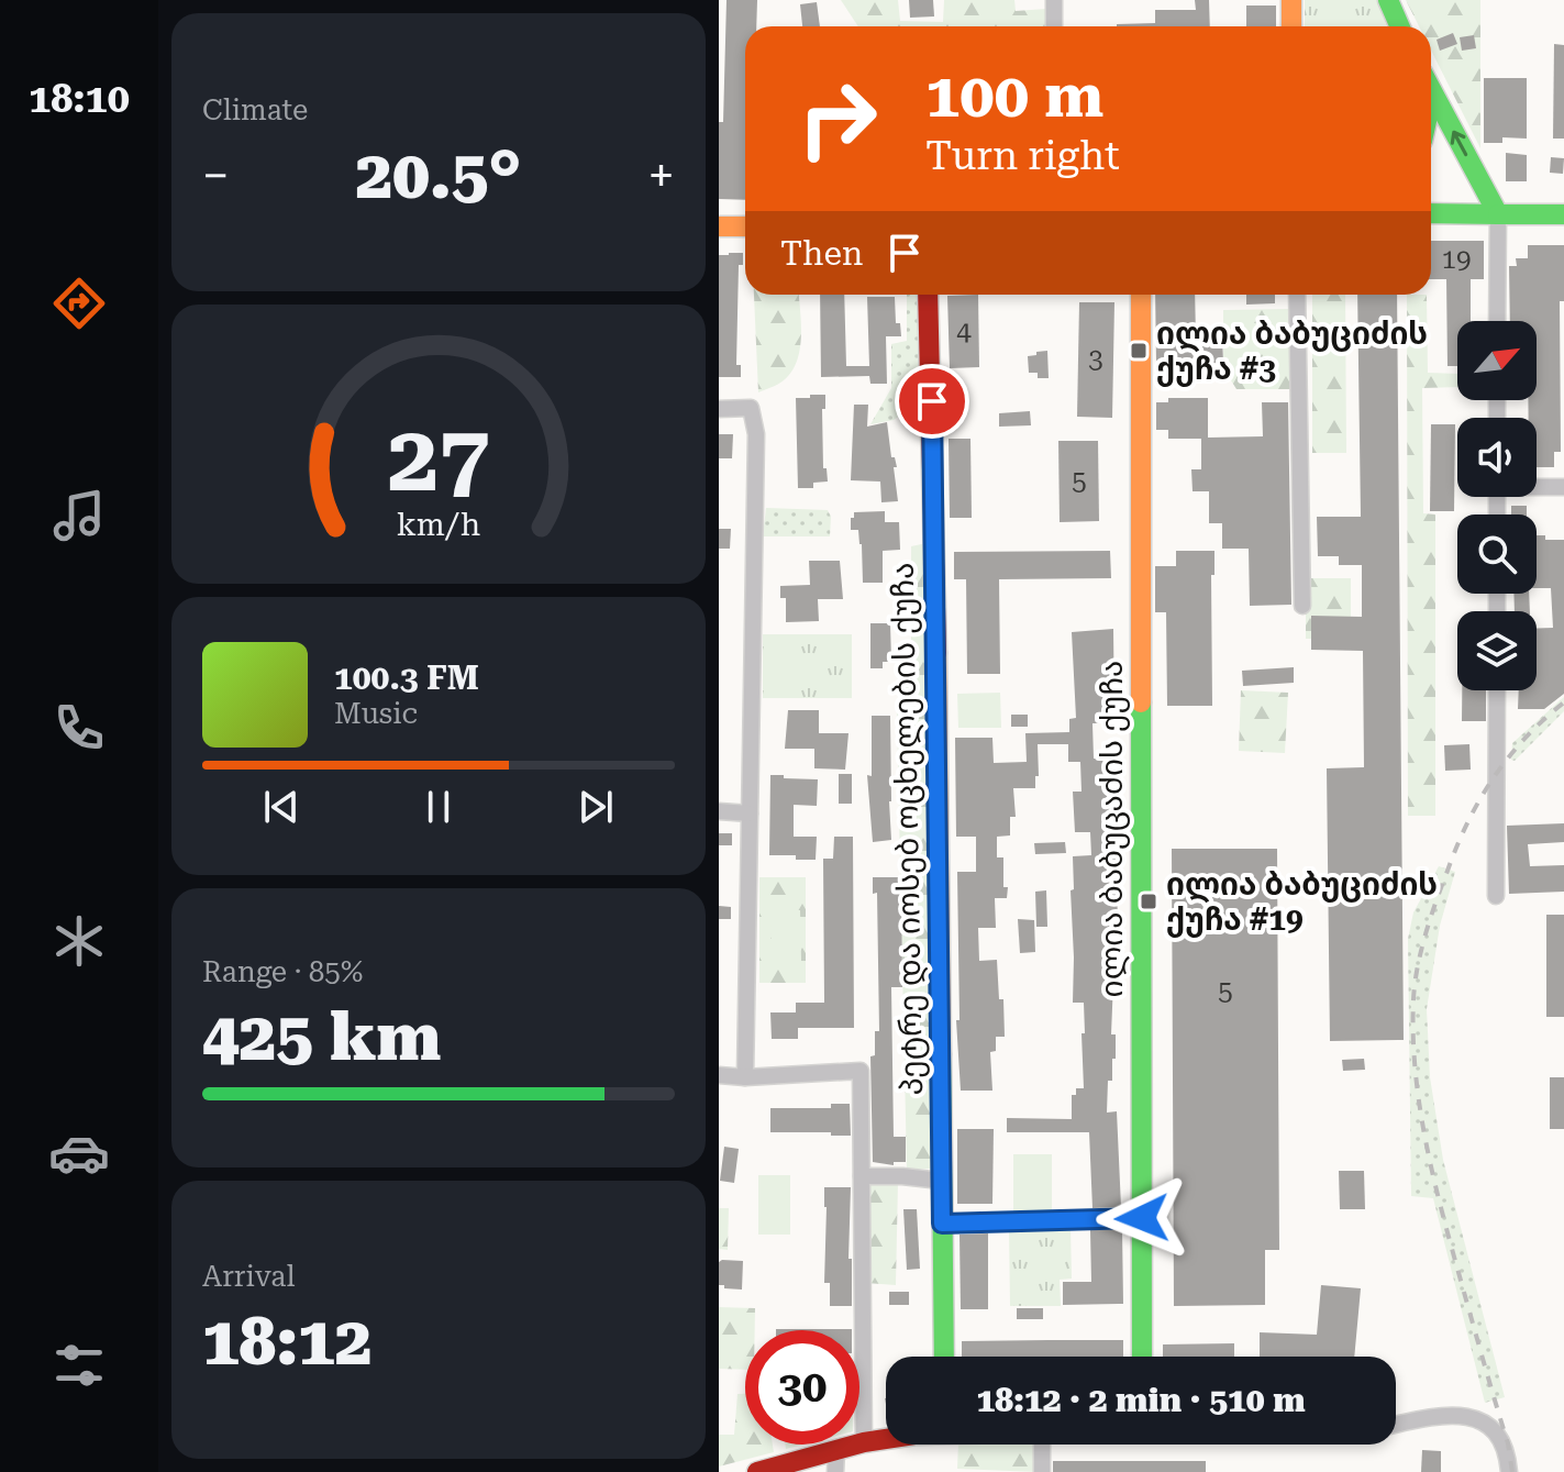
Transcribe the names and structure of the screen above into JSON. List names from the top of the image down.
{
  "streets": {
    "street": ["პეტრე და იოსებ ოცხელების ქუჩა", "ილია ბაბუცაძის ქუჩა"]
  },
  "places": {
    "transit": ["ილია ბაბუციძის ქუჩა #3", "ილია ბაბუციძის ქუჩა #19"]
  },
  "house_numbers": [
    "19",
    "4",
    "3",
    "5",
    "5"
  ],
  "north": "top right",
  "page": {
    "tabs": "18:10",
    "tile": [
      "Climate",
      ["Range · 85%", "425 km"],
      ["Arrival", "18:12"]
    ],
    "turn": ["100 m", "Turn right"],
    "heat": ["−", "20.5°", "+"],
    "then": "Then",
    "song": ["100.3 FM", "Music"],
    "limit": "30",
    "trip": "18:12 · 2 min · 510 m",
    "gauge": ["27", "km/h"]
  }
}
